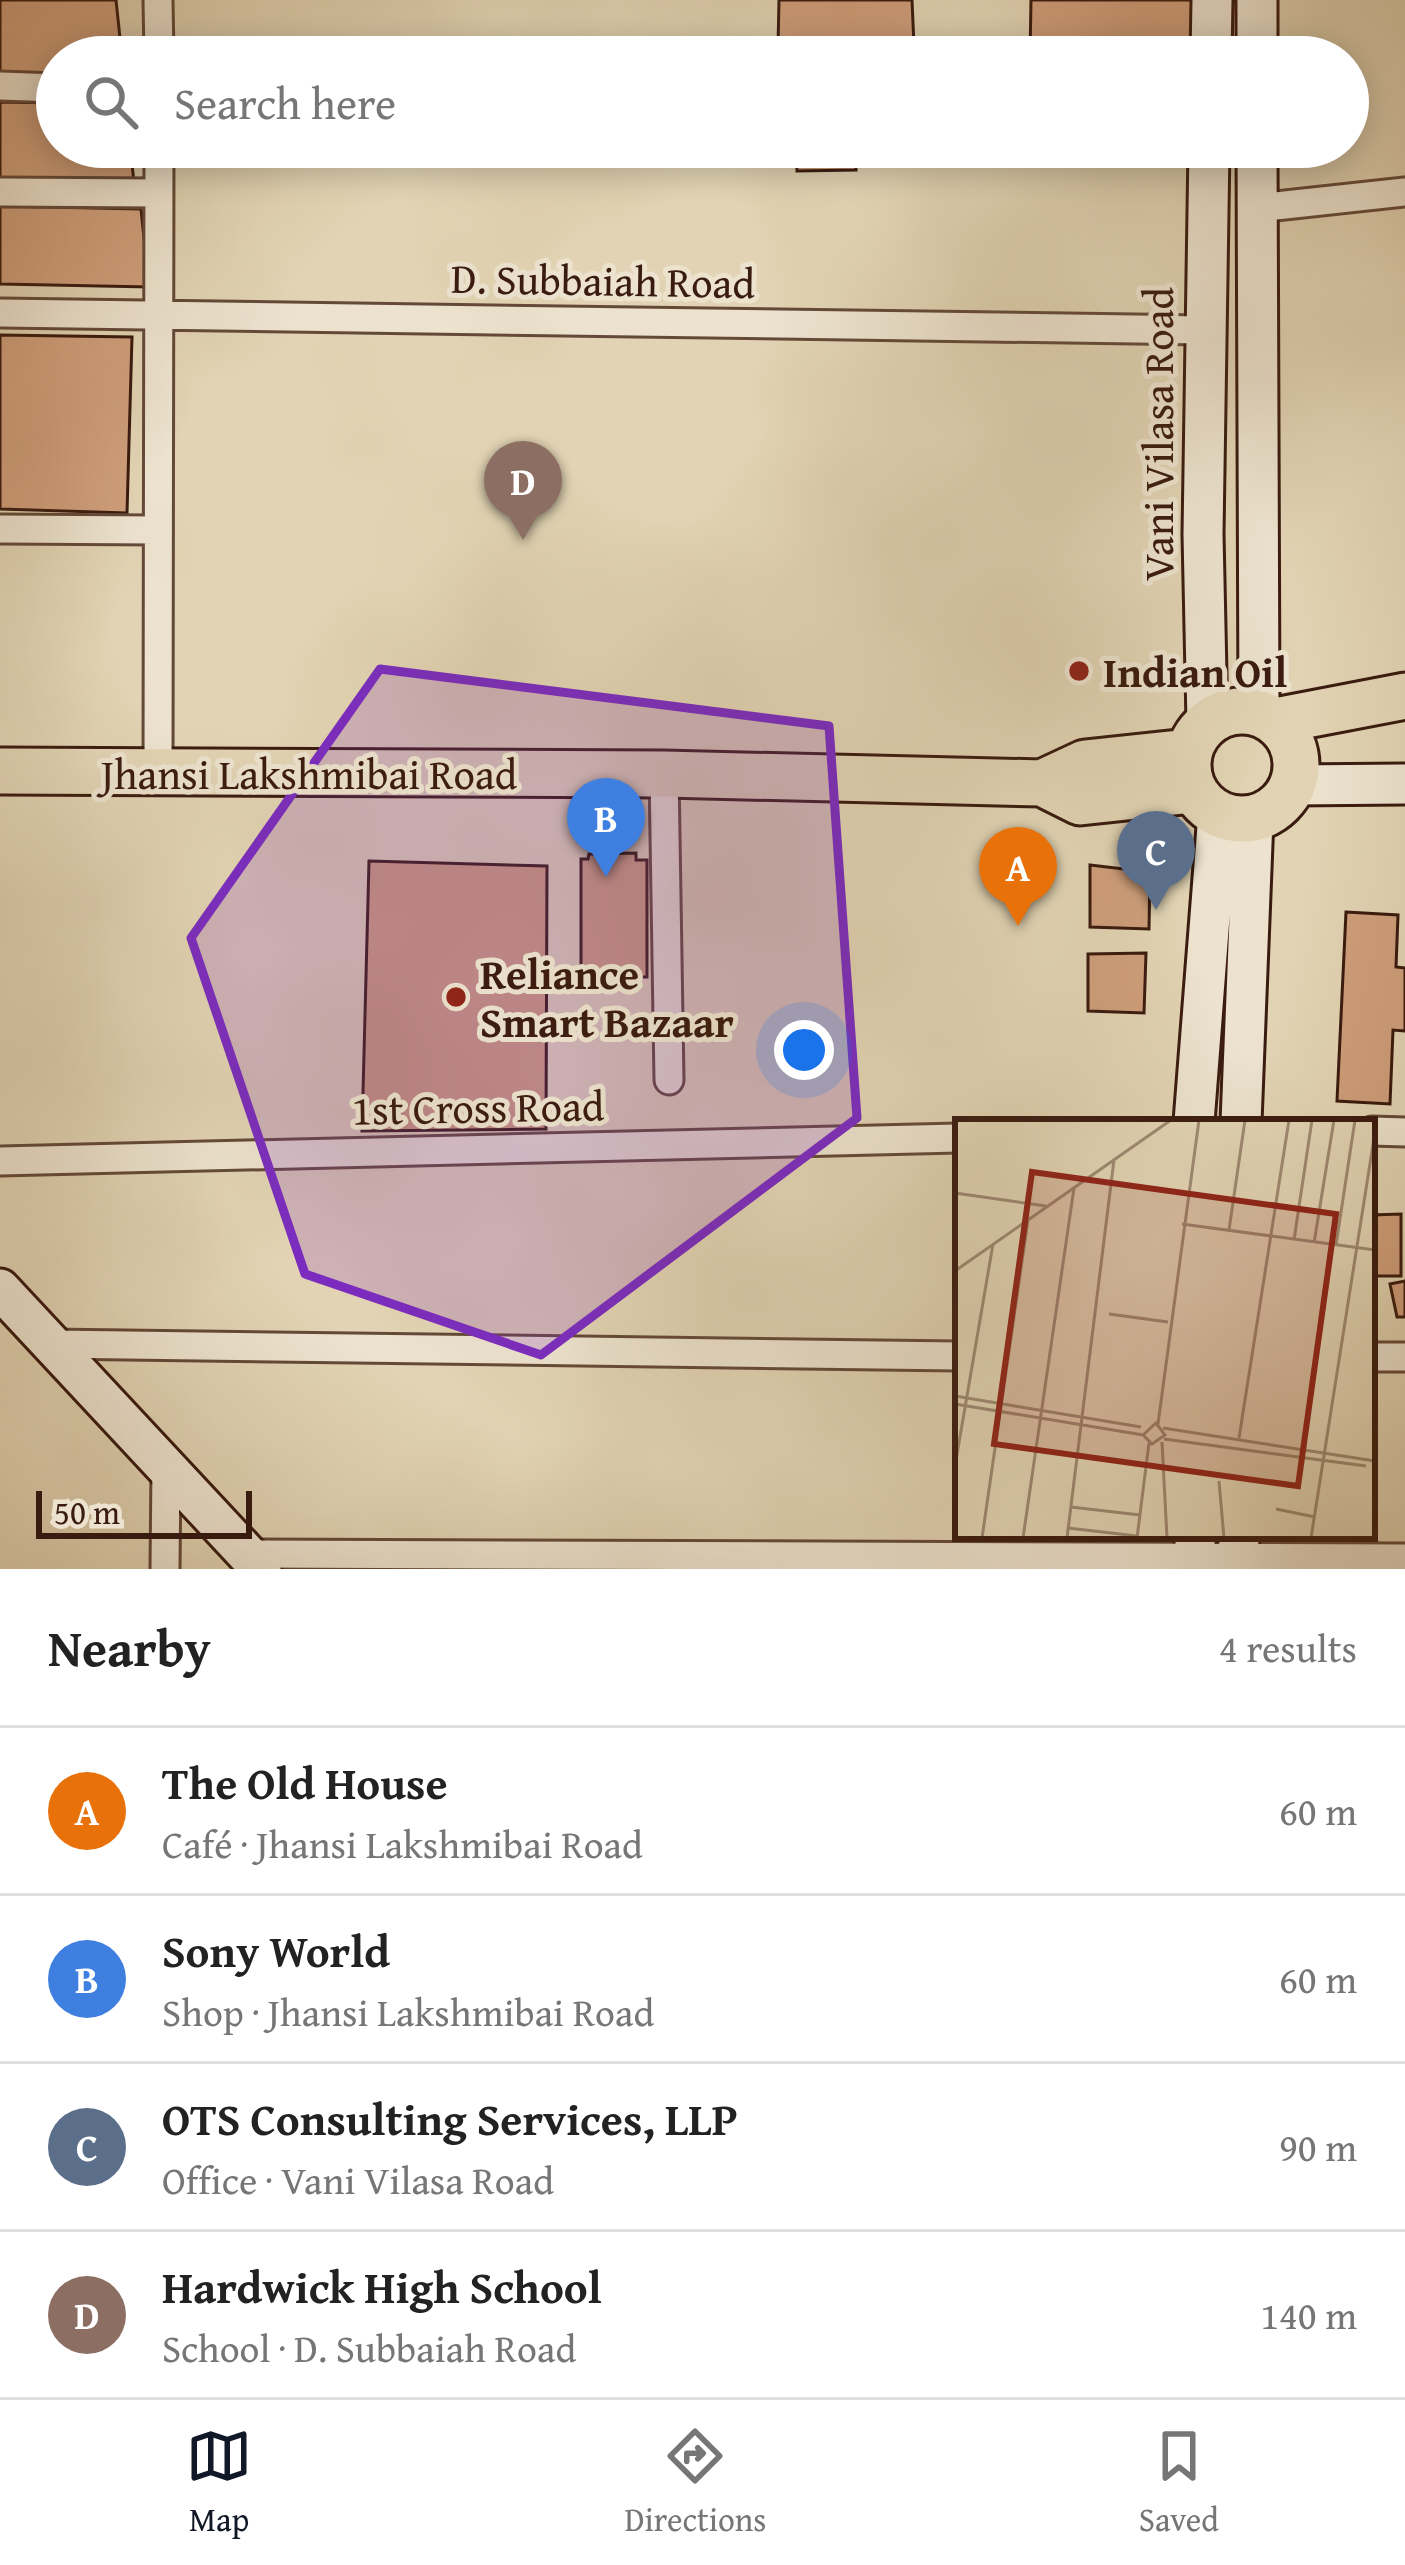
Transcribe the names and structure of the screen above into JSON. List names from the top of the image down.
{
  "streets": {
    "main road": ["Vani Vilasa Road", "Jhansi Lakshmibai Road"],
    "street": ["D. Subbaiah Road", "1st Cross Road"]
  },
  "crossings": [
    ["D. Subbaiah Road", "Vani Vilasa Road"],
    ["Vani Vilasa Road", "Jhansi Lakshmibai Road"]
  ],
  "places": ["Indian Oil", "Reliance Smart Bazaar"],
  "scale_bar": "50 m",
  "page": {
    "search": "Search here",
    "pins": [
      "D",
      "B",
      "C",
      "A"
    ],
    "scale": "50 m",
    "heading": ["Nearby", "4 results"],
    "list": [
      {
        "mark": "A",
        "name": "The Old House",
        "note": "Café · Jhansi Lakshmibai Road",
        "value": "60 m"
      },
      {
        "mark": "B",
        "name": "Sony World",
        "note": "Shop · Jhansi Lakshmibai Road",
        "value": "60 m"
      },
      {
        "mark": "C",
        "name": "OTS Consulting Services, LLP",
        "note": "Office · Vani Vilasa Road",
        "value": "90 m"
      },
      {
        "mark": "D",
        "name": "Hardwick High School",
        "note": "School · D. Subbaiah Road",
        "value": "140 m"
      }
    ],
    "nav": ["Map", "Directions", "Saved"]
  }
}
